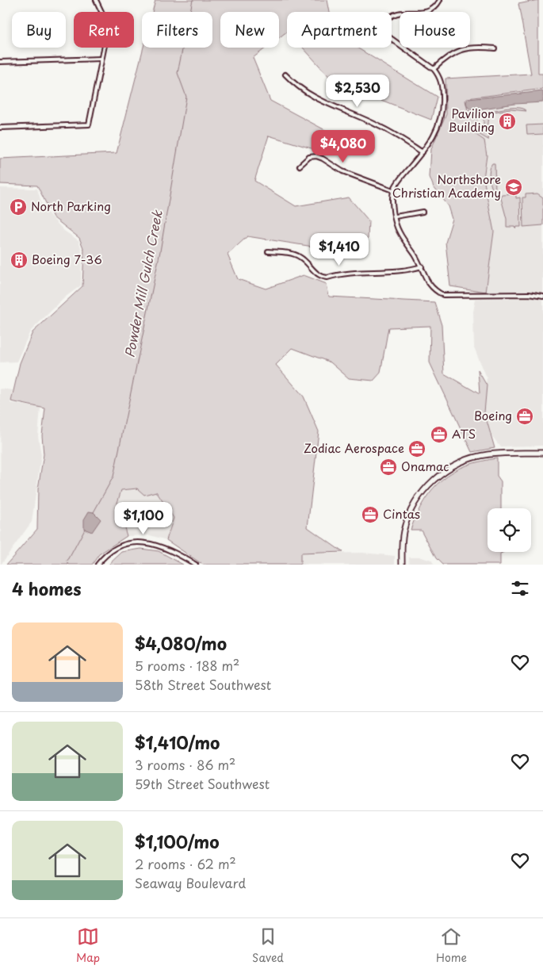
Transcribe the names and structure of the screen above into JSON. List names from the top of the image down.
{
  "water": ["Powder Mill Gulch Creek"],
  "places": {
    "building": ["Pavilion Building", "Boeing 7-36"],
    "school or university": ["Northshore Christian Academy"],
    "parking": ["North Parking"],
    "office": [
      "Boeing",
      "ATS",
      "Zodiac Aerospace",
      "Onamac",
      "Cintas"
    ]
  },
  "page": {
    "chip": [
      "Buy",
      "Rent",
      "Filters",
      "New",
      "Apartment",
      "House"
    ],
    "price": [
      "$2,530",
      "$4,080",
      "$1,410",
      "$1,100"
    ],
    "heading": "4 homes",
    "list": [
      {
        "name": "$4,080/mo",
        "note": "5 rooms · 188 m² · 58th Street Southwest"
      },
      {
        "name": "$1,410/mo",
        "note": "3 rooms · 86 m² · 59th Street Southwest"
      },
      {
        "name": "$1,100/mo",
        "note": "2 rooms · 62 m² · Seaway Boulevard"
      }
    ],
    "tabs": ["Map", "Saved", "Home"]
  }
}
